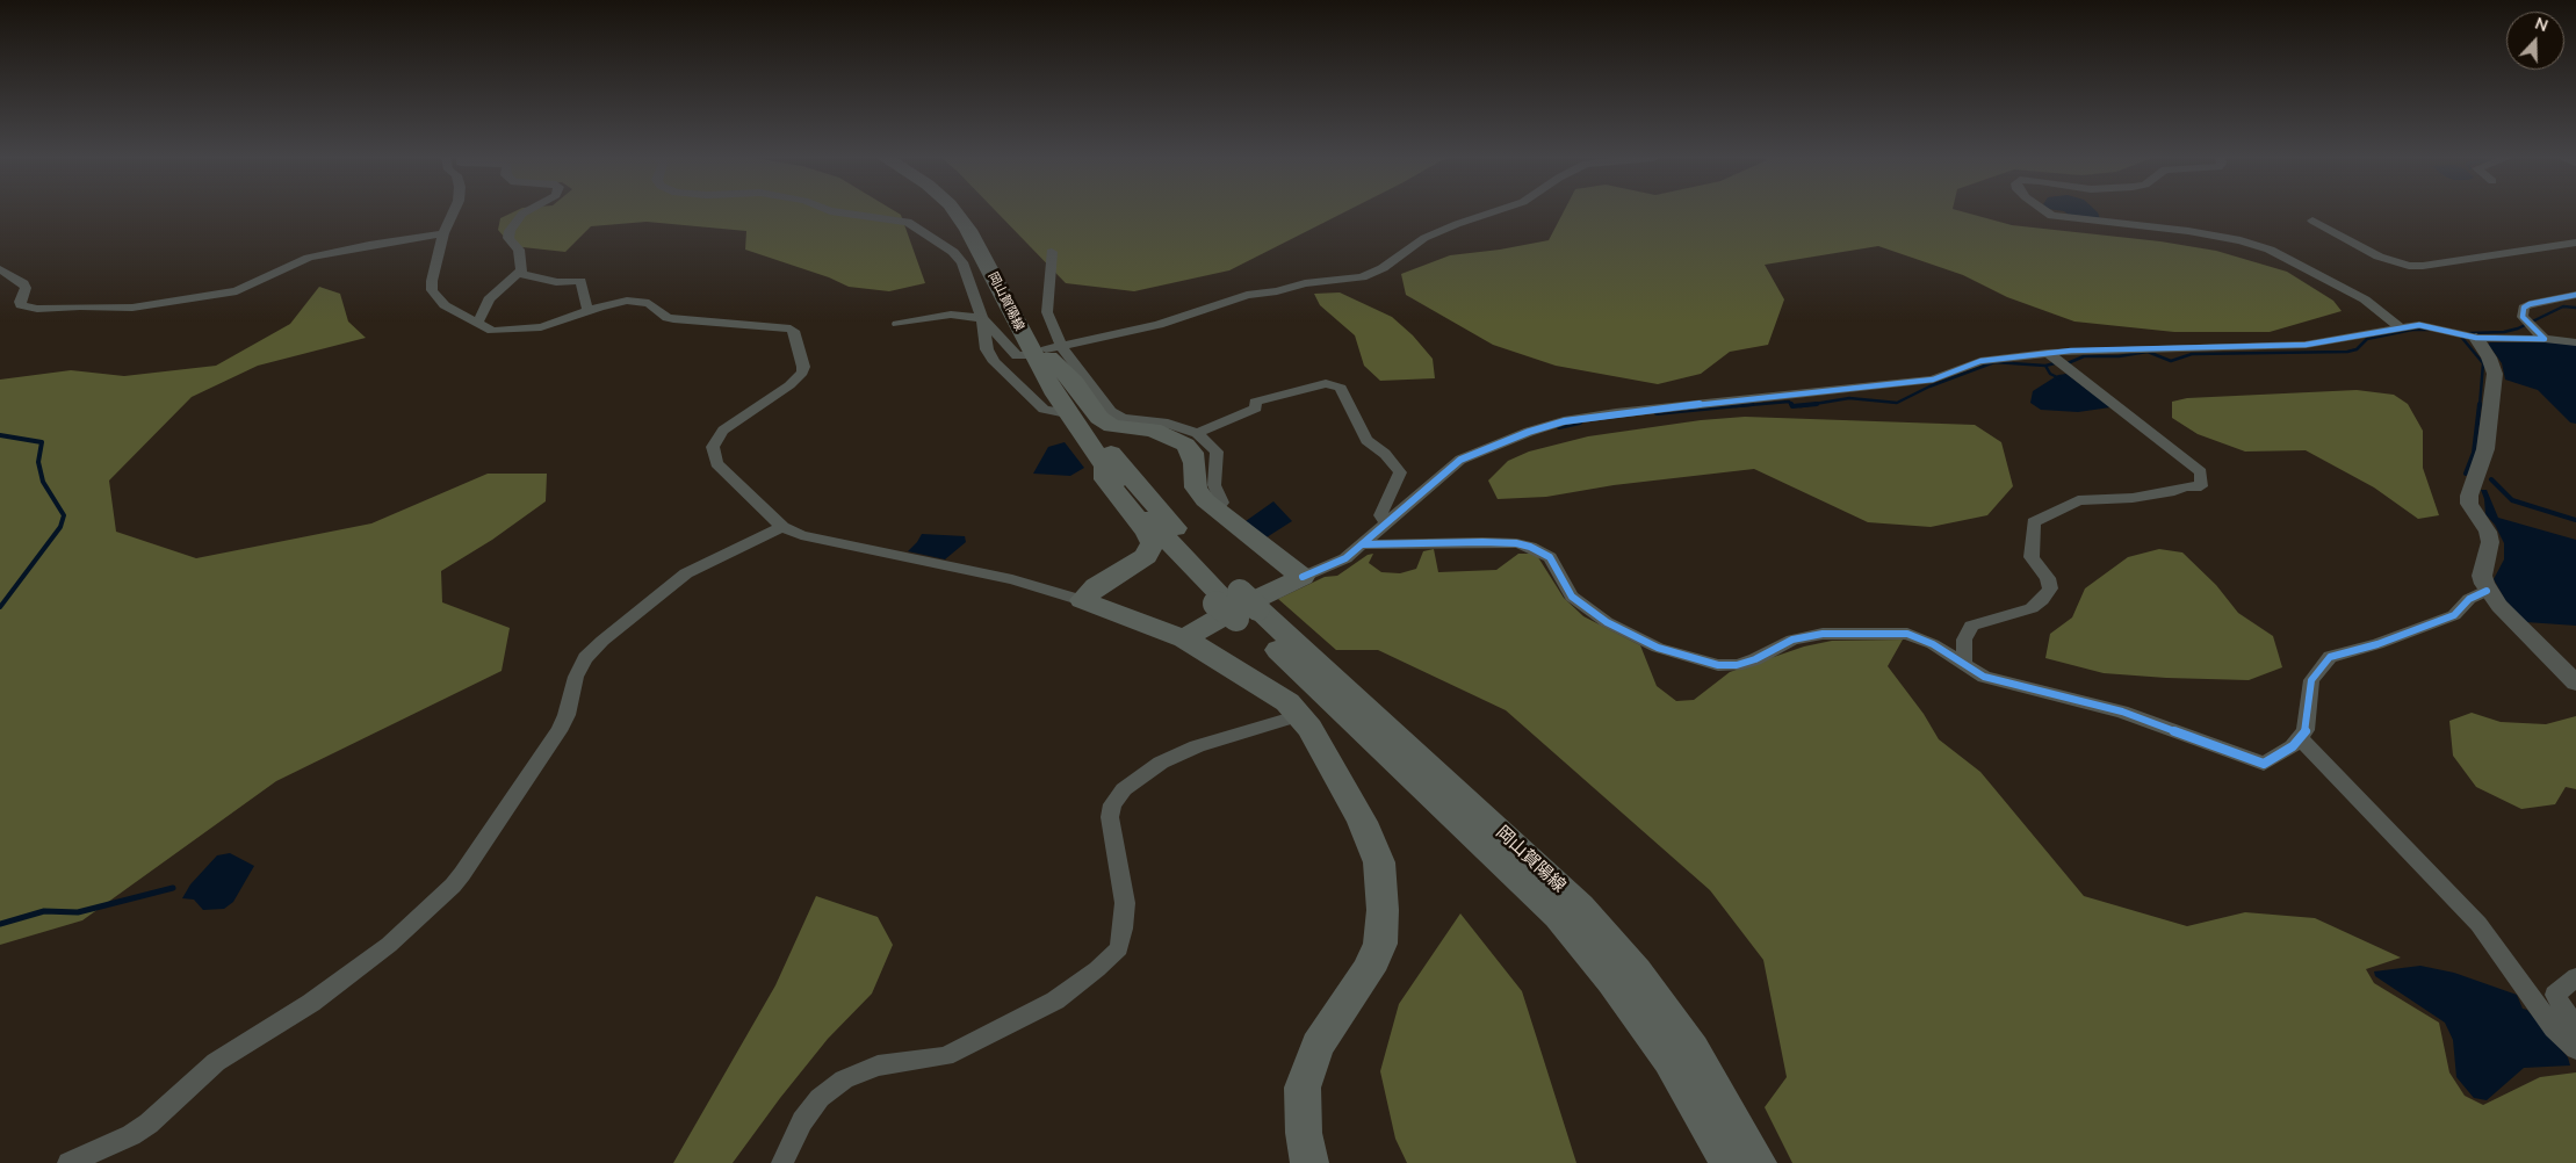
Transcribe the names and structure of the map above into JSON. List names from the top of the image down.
{
  "streets": {
    "main road": ["岡山賀陽線"]
  },
  "north": "top"
}
